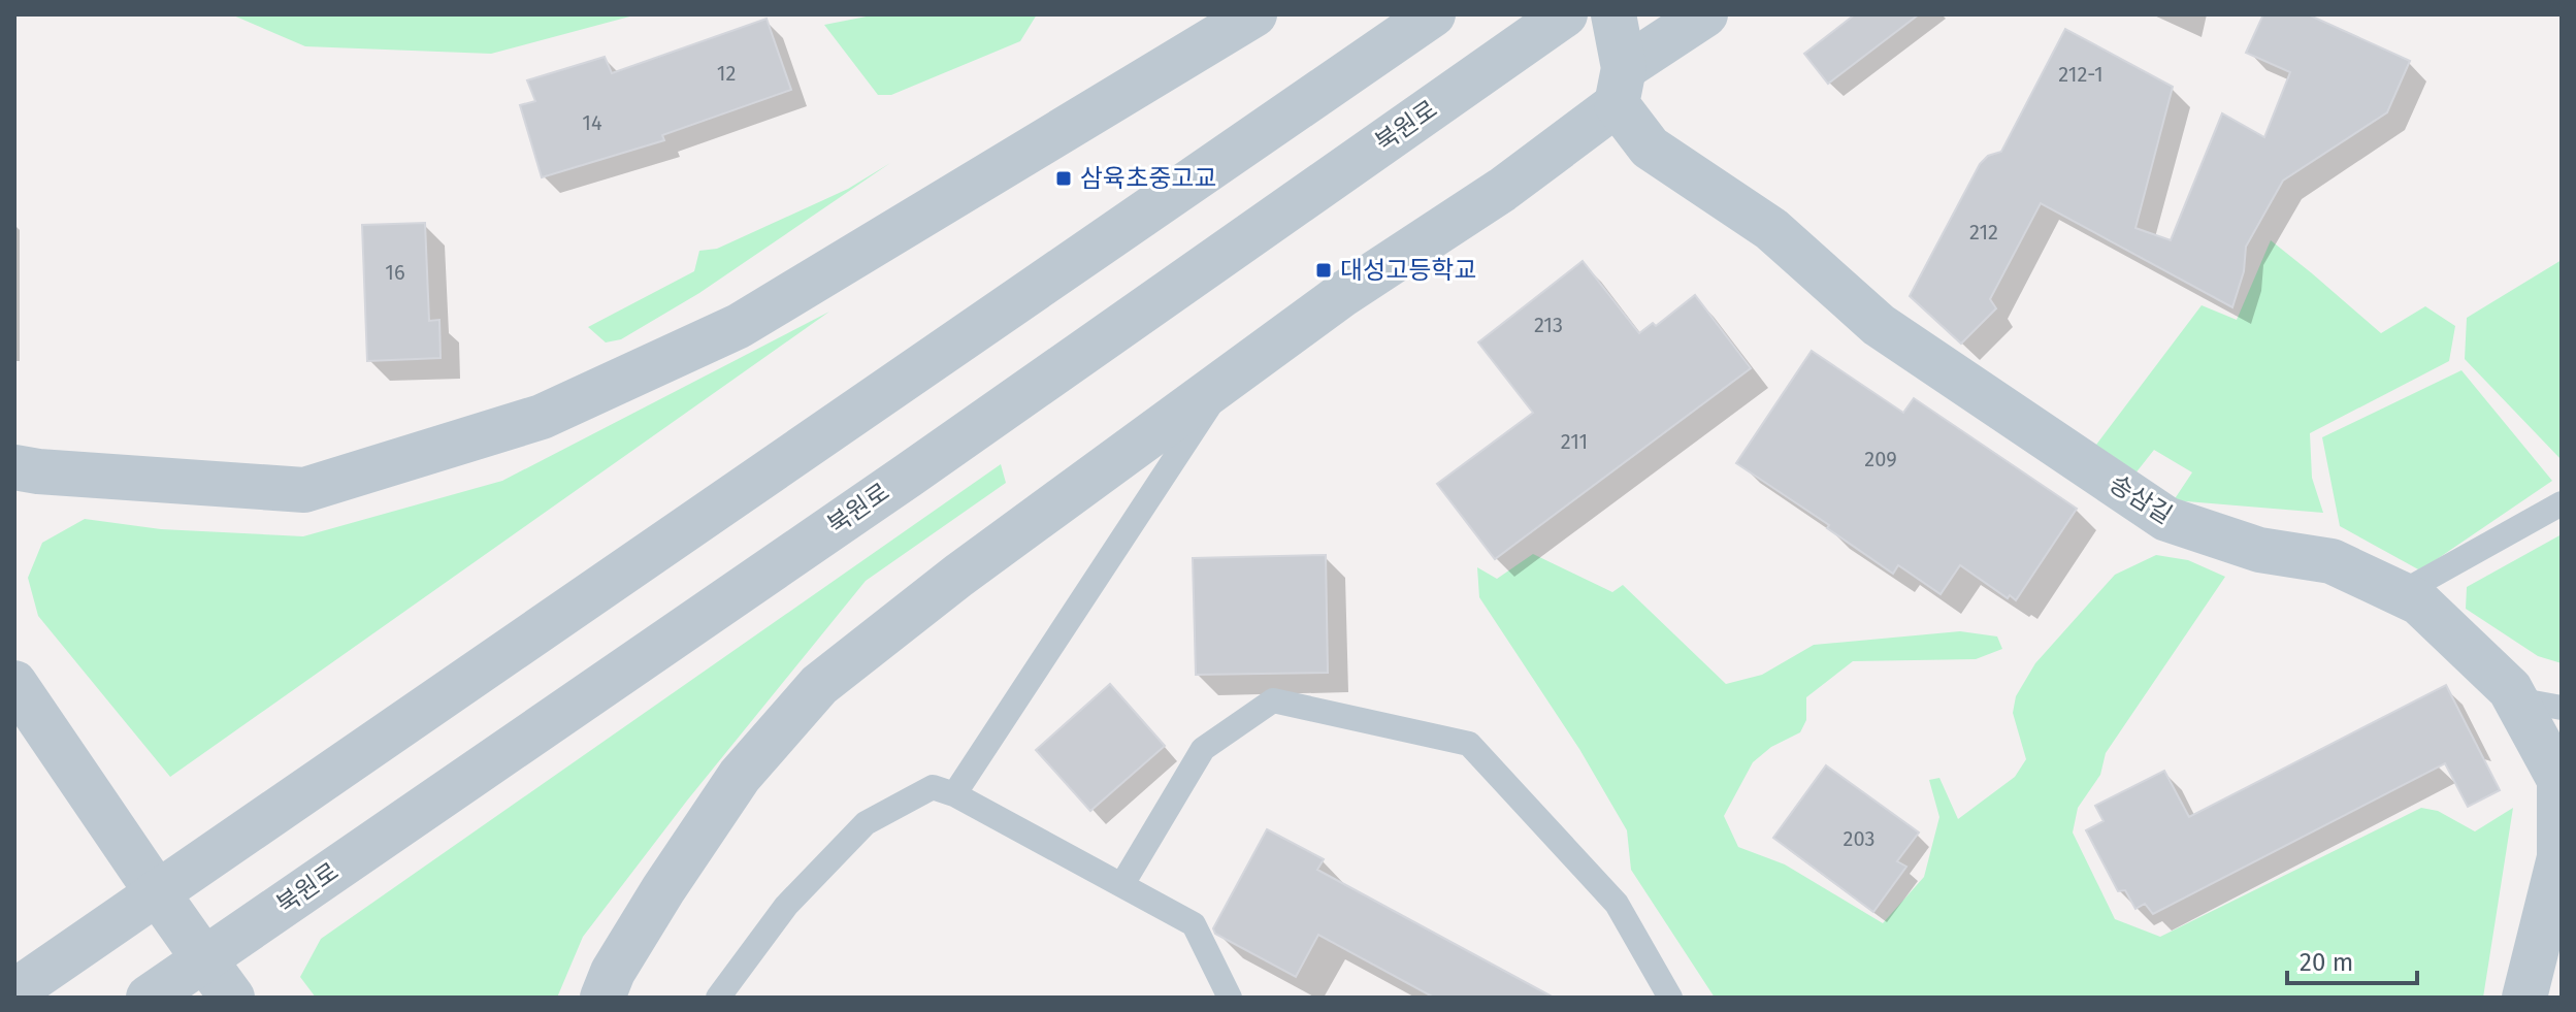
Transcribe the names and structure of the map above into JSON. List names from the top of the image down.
{
  "streets": {
    "street": ["북원로", "송삼길"]
  },
  "places": {
    "transit": ["삼육초중고교", "대성고등학교"]
  },
  "house_numbers": [
    "12",
    "212-1",
    "14",
    "212",
    "16",
    "213",
    "211",
    "209",
    "203"
  ],
  "scale_bar": "20 m"
}
